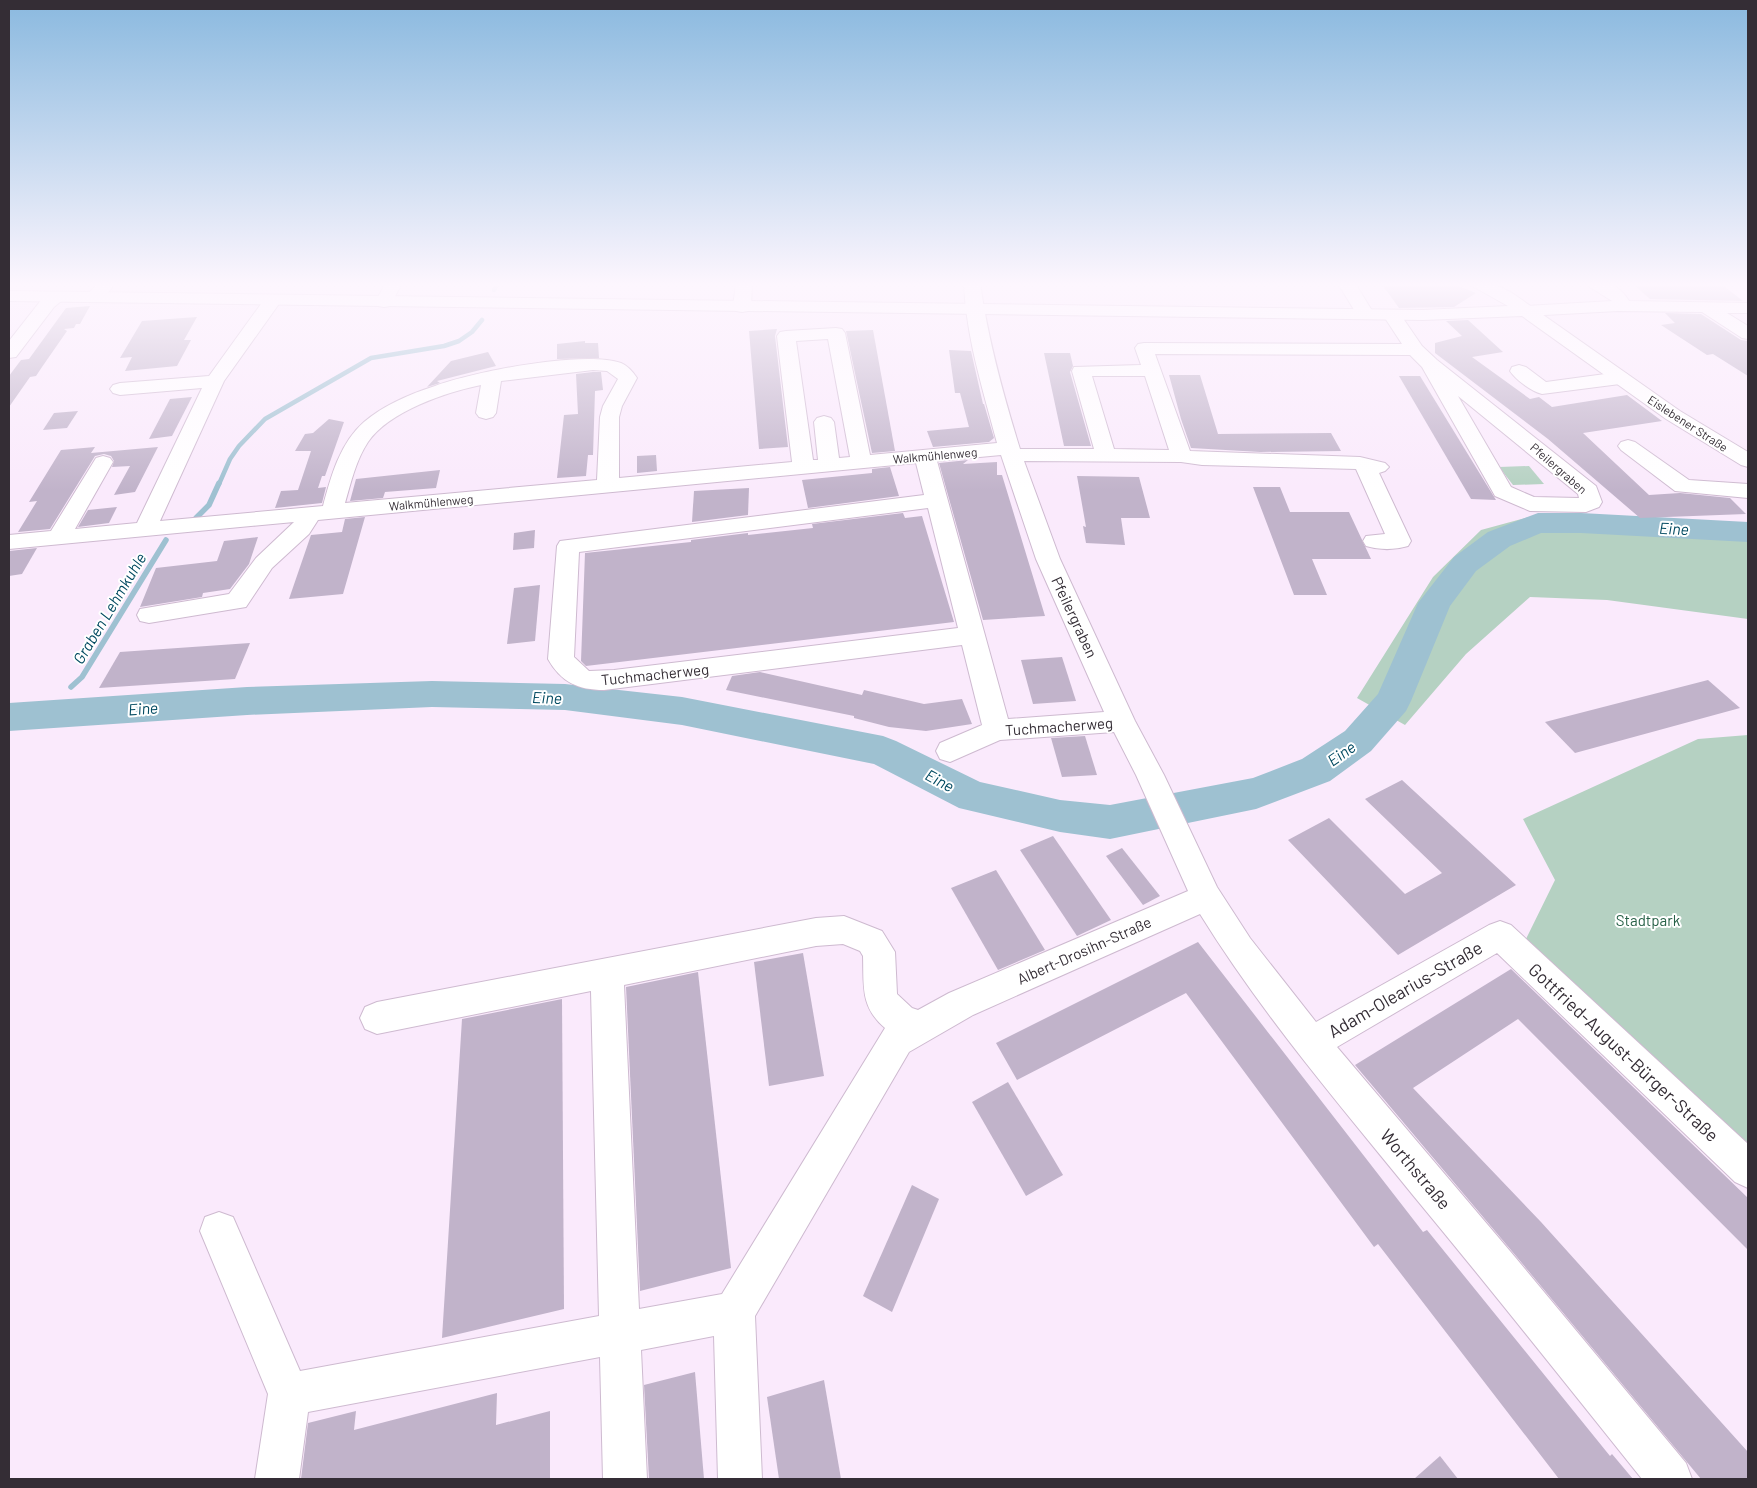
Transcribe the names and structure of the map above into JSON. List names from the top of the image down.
{
  "streets": {
    "street": [
      "Eislebener Straße",
      "Walkmühlenweg",
      "Pfeilergraben",
      "Tuchmacherweg",
      "Albert-Drosihn-Straße",
      "Adam-Olearius-Straße",
      "Gottfried-August-Bürger-Straße",
      "Worthstraße"
    ]
  },
  "crossings": [
    ["Walkmühlenweg", "Pfeilergraben"],
    ["Walkmühlenweg", "Tuchmacherweg"],
    ["Pfeilergraben", "Tuchmacherweg"],
    ["Pfeilergraben", "Worthstraße"],
    ["Albert-Drosihn-Straße", "Worthstraße"],
    ["Adam-Olearius-Straße", "Gottfried-August-Bürger-Straße"],
    ["Adam-Olearius-Straße", "Worthstraße"]
  ],
  "water": ["Eine", "Graben Lehmkuhle"],
  "parks": ["Stadtpark"]
}
